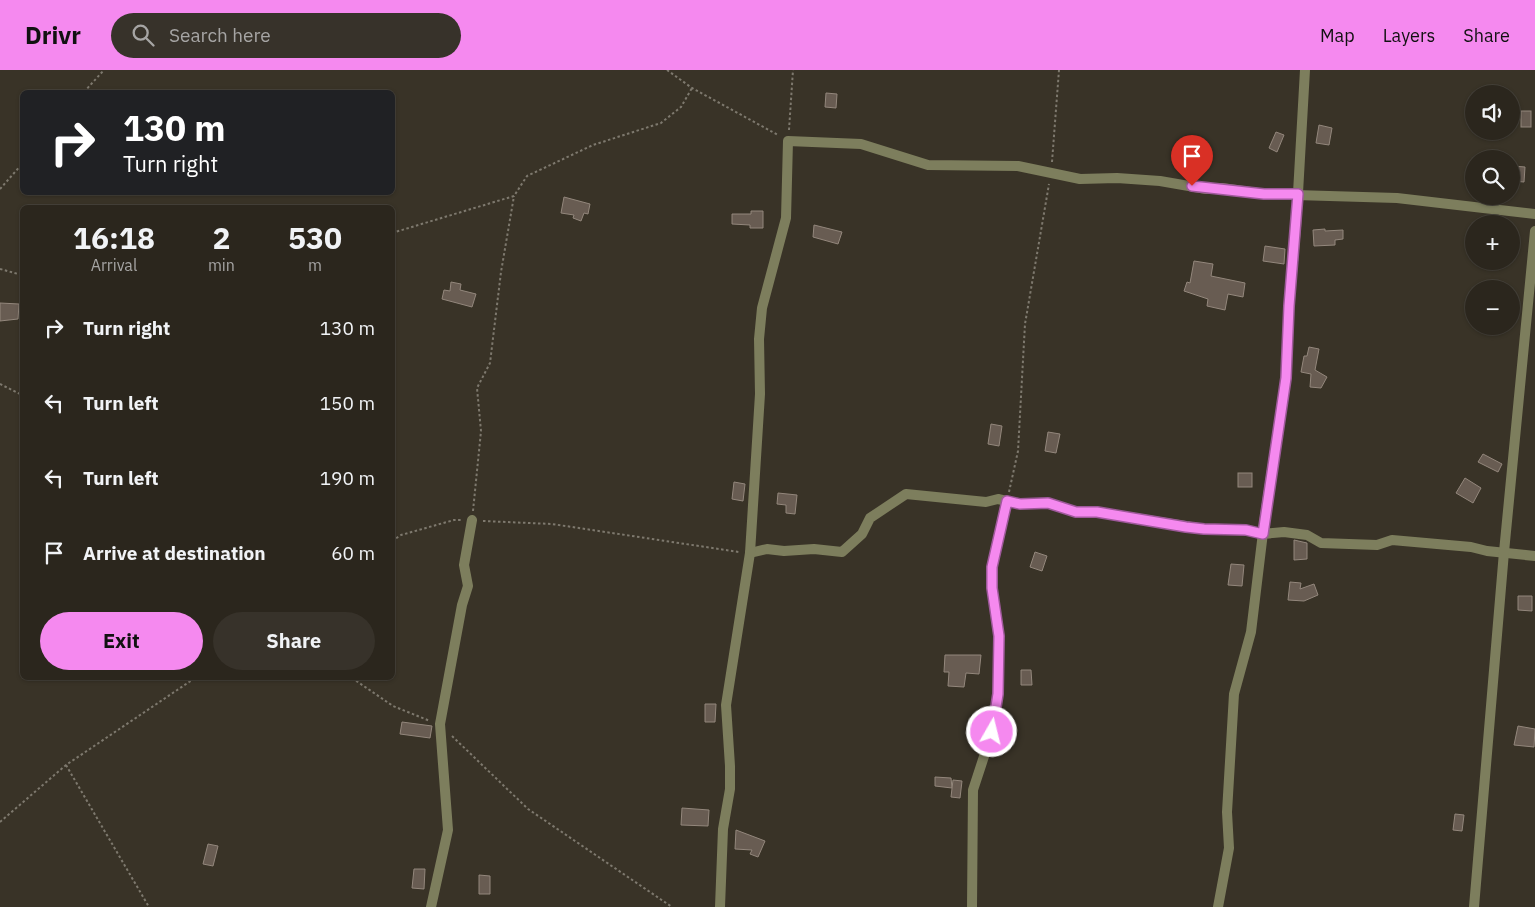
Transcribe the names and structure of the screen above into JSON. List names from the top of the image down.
{
  "page": {
    "header": "Drivr",
    "search": "Search here",
    "nav": ["Map", "Layers", "Share"],
    "map_buttons": ["+", "−"],
    "turn": ["130 m", "Turn right"],
    "eta": [
      "16:18",
      "Arrival",
      "2",
      "min",
      "530",
      "m"
    ],
    "list": [
      {
        "name": "Turn right",
        "value": "130 m"
      },
      {
        "name": "Turn left",
        "value": "150 m"
      },
      {
        "name": "Turn left",
        "value": "190 m"
      },
      {
        "name": "Arrive at destination",
        "value": "60 m"
      }
    ],
    "buttons": ["Exit", "Share"]
  }
}
